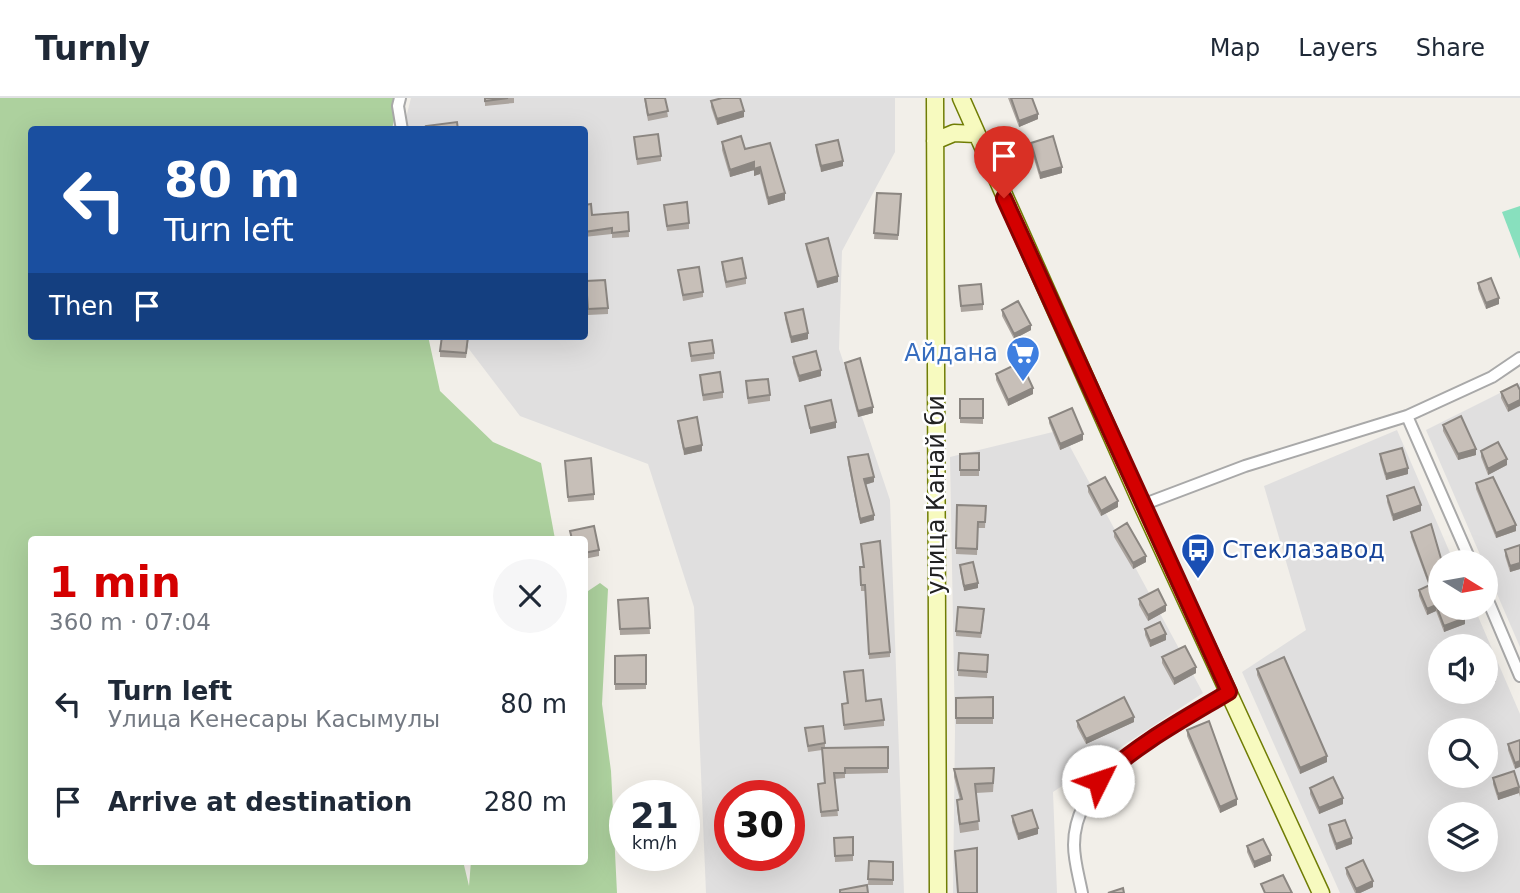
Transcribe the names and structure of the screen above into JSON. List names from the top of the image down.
{
  "streets": {
    "main road": ["улица Канай би"]
  },
  "places": {
    "supermarket": ["Айдана"],
    "bus stop": ["Стеклазавод"]
  },
  "north": "right",
  "page": {
    "header": "Turnly",
    "nav": ["Map", "Layers", "Share"],
    "turn": ["80 m", "Turn left"],
    "then": "Then",
    "heading": ["1 min", "360 m · 07:04"],
    "list": [
      {
        "name": "Turn left",
        "note": "Улица Кенесары Касымулы",
        "value": "80 m"
      },
      {
        "name": "Arrive at destination",
        "value": "280 m"
      }
    ],
    "speed": "21 km/h",
    "limit": "30"
  }
}
